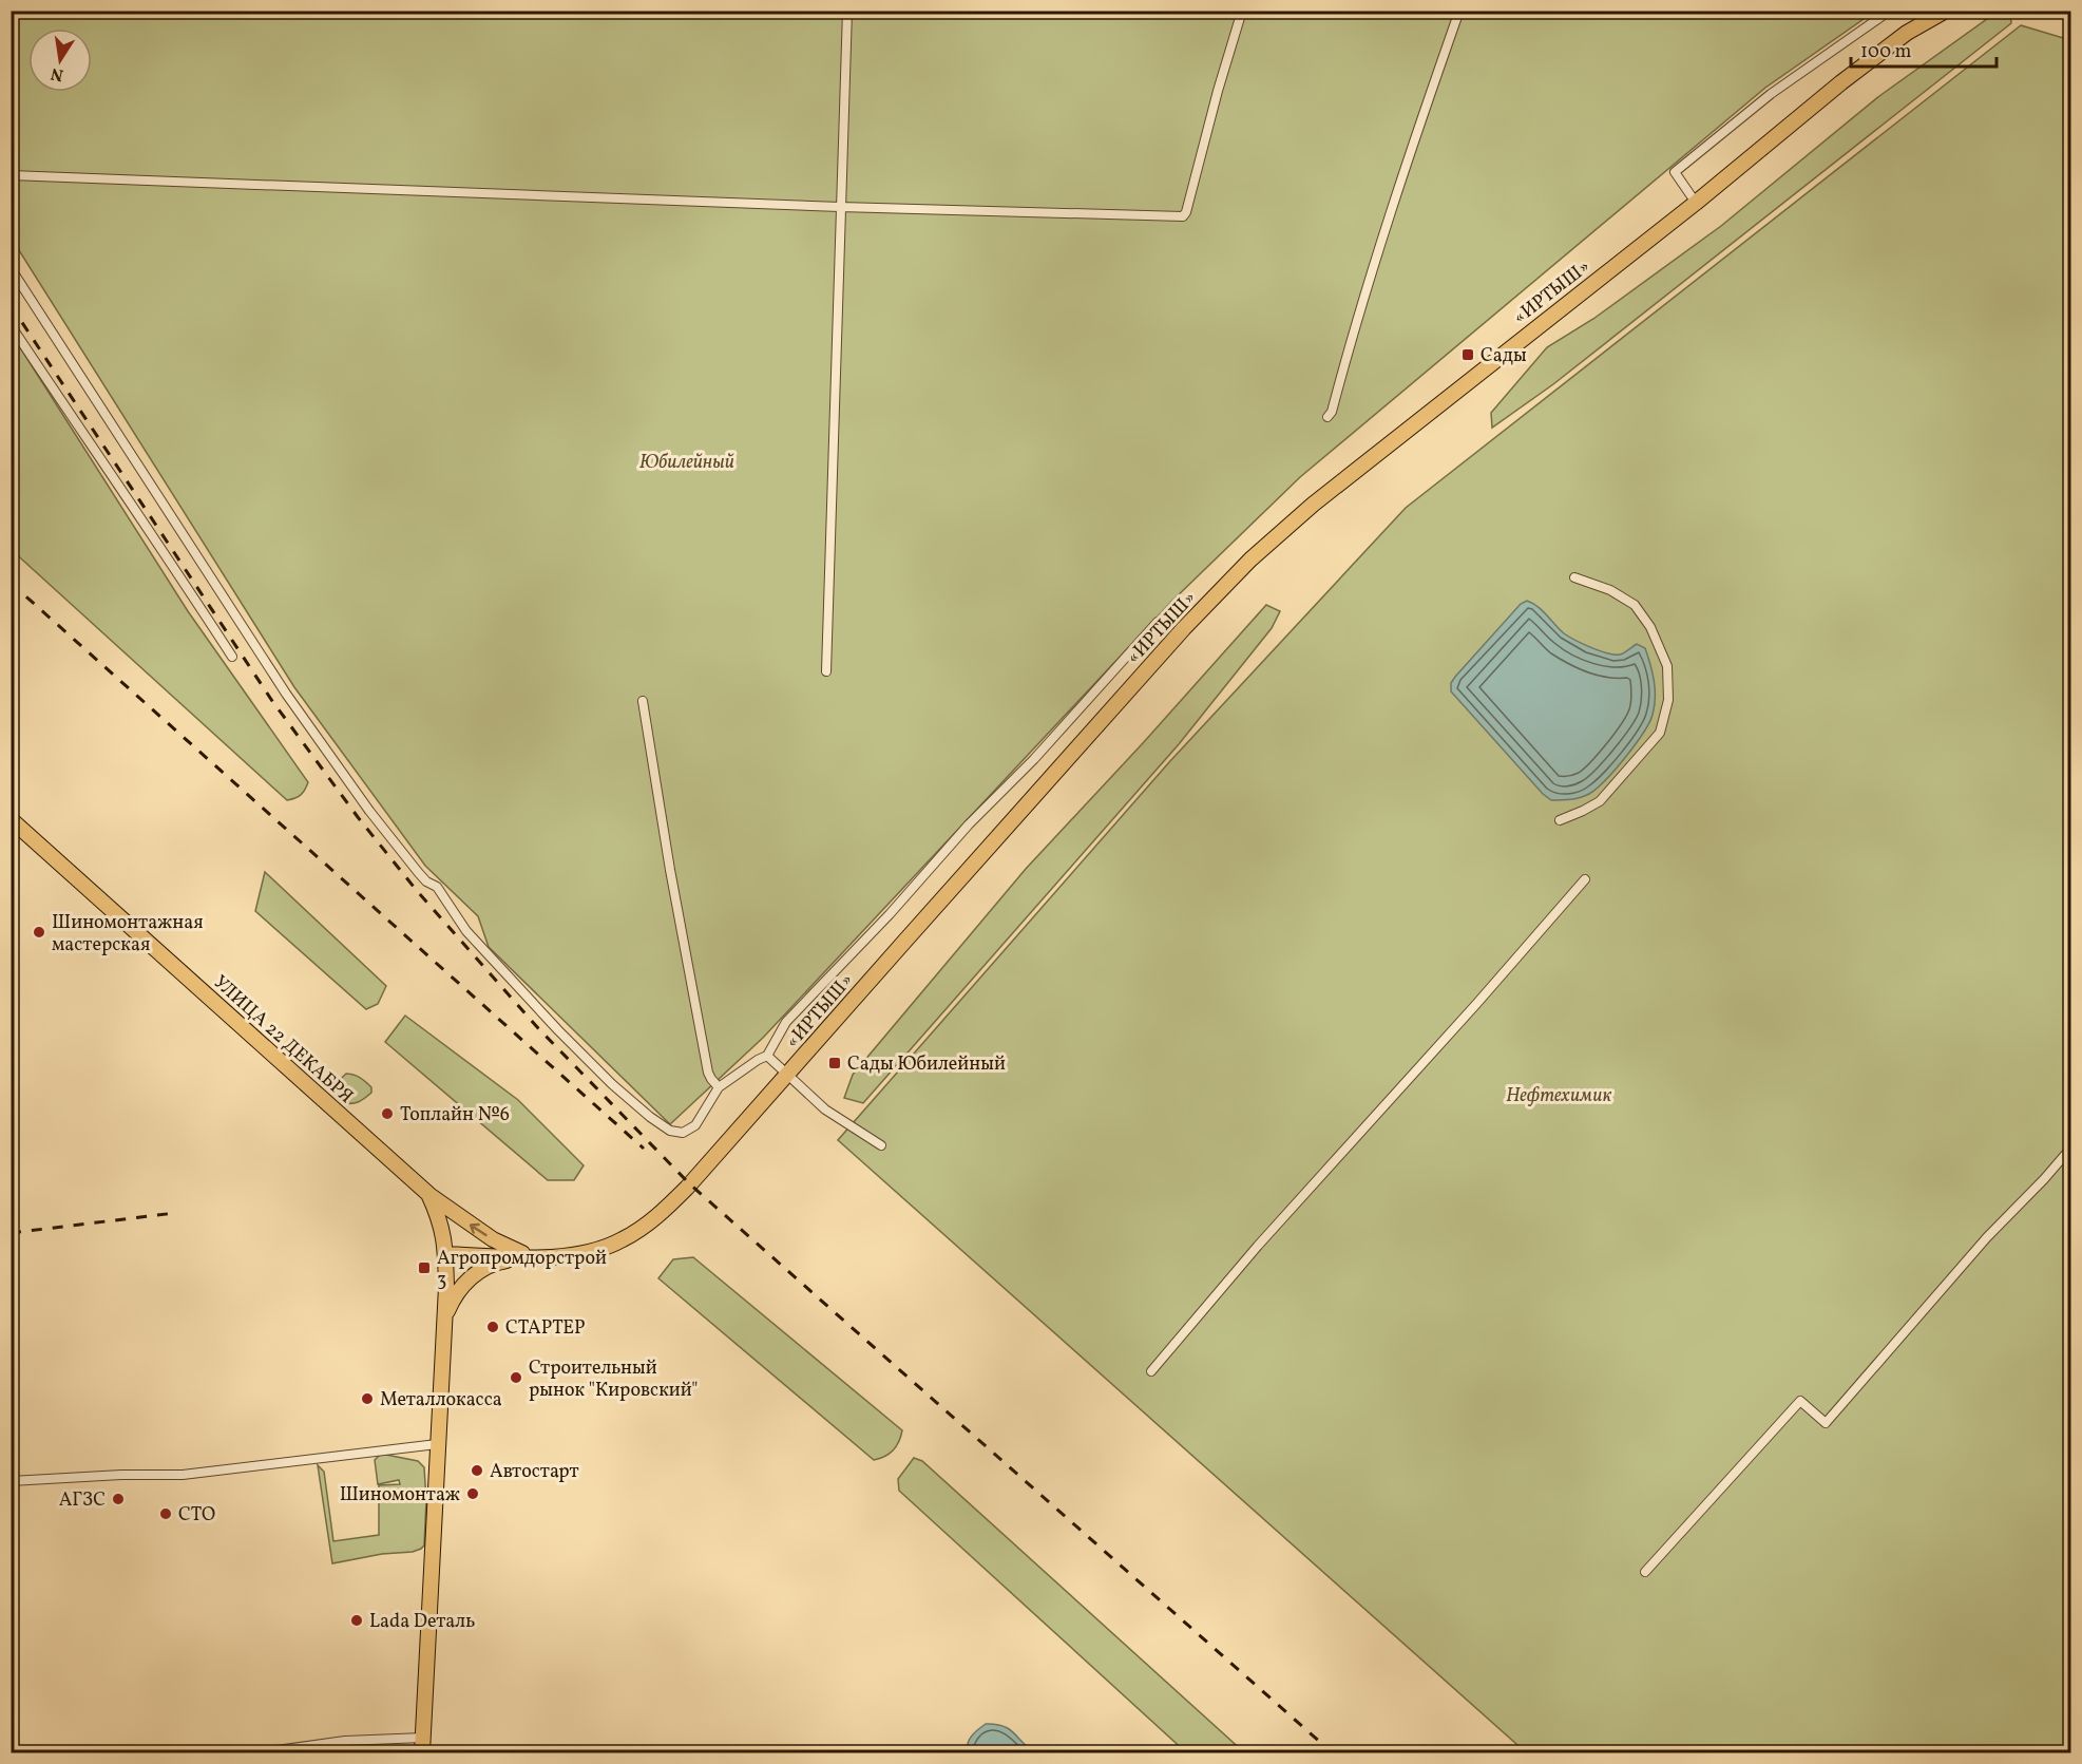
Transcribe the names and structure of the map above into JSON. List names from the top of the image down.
{
  "streets": {
    "main road": ["«ИРТЫШ»", "УЛИЦА 22 ДЕКАБРЯ"]
  },
  "crossings": [
    ["«ИРТЫШ»", "УЛИЦА 22 ДЕКАБРЯ"]
  ],
  "parks": ["Юбилейный", "Нефтехимик"],
  "places": {
    "transit": ["Сады", "Сады Юбилейный", "Агропромдорстрой 3"],
    "other": [
      "Шиномонтажная мастерская",
      "Топлайн №6",
      "СТАРТЕР",
      "Строительный рынок \"Кировский\"",
      "Металлокасса",
      "Автостарт",
      "Шиномонтаж",
      "АГЗС",
      "СТО",
      "Lada Dеталь"
    ]
  },
  "scale_bar": "100 m",
  "north": "bottom"
}
